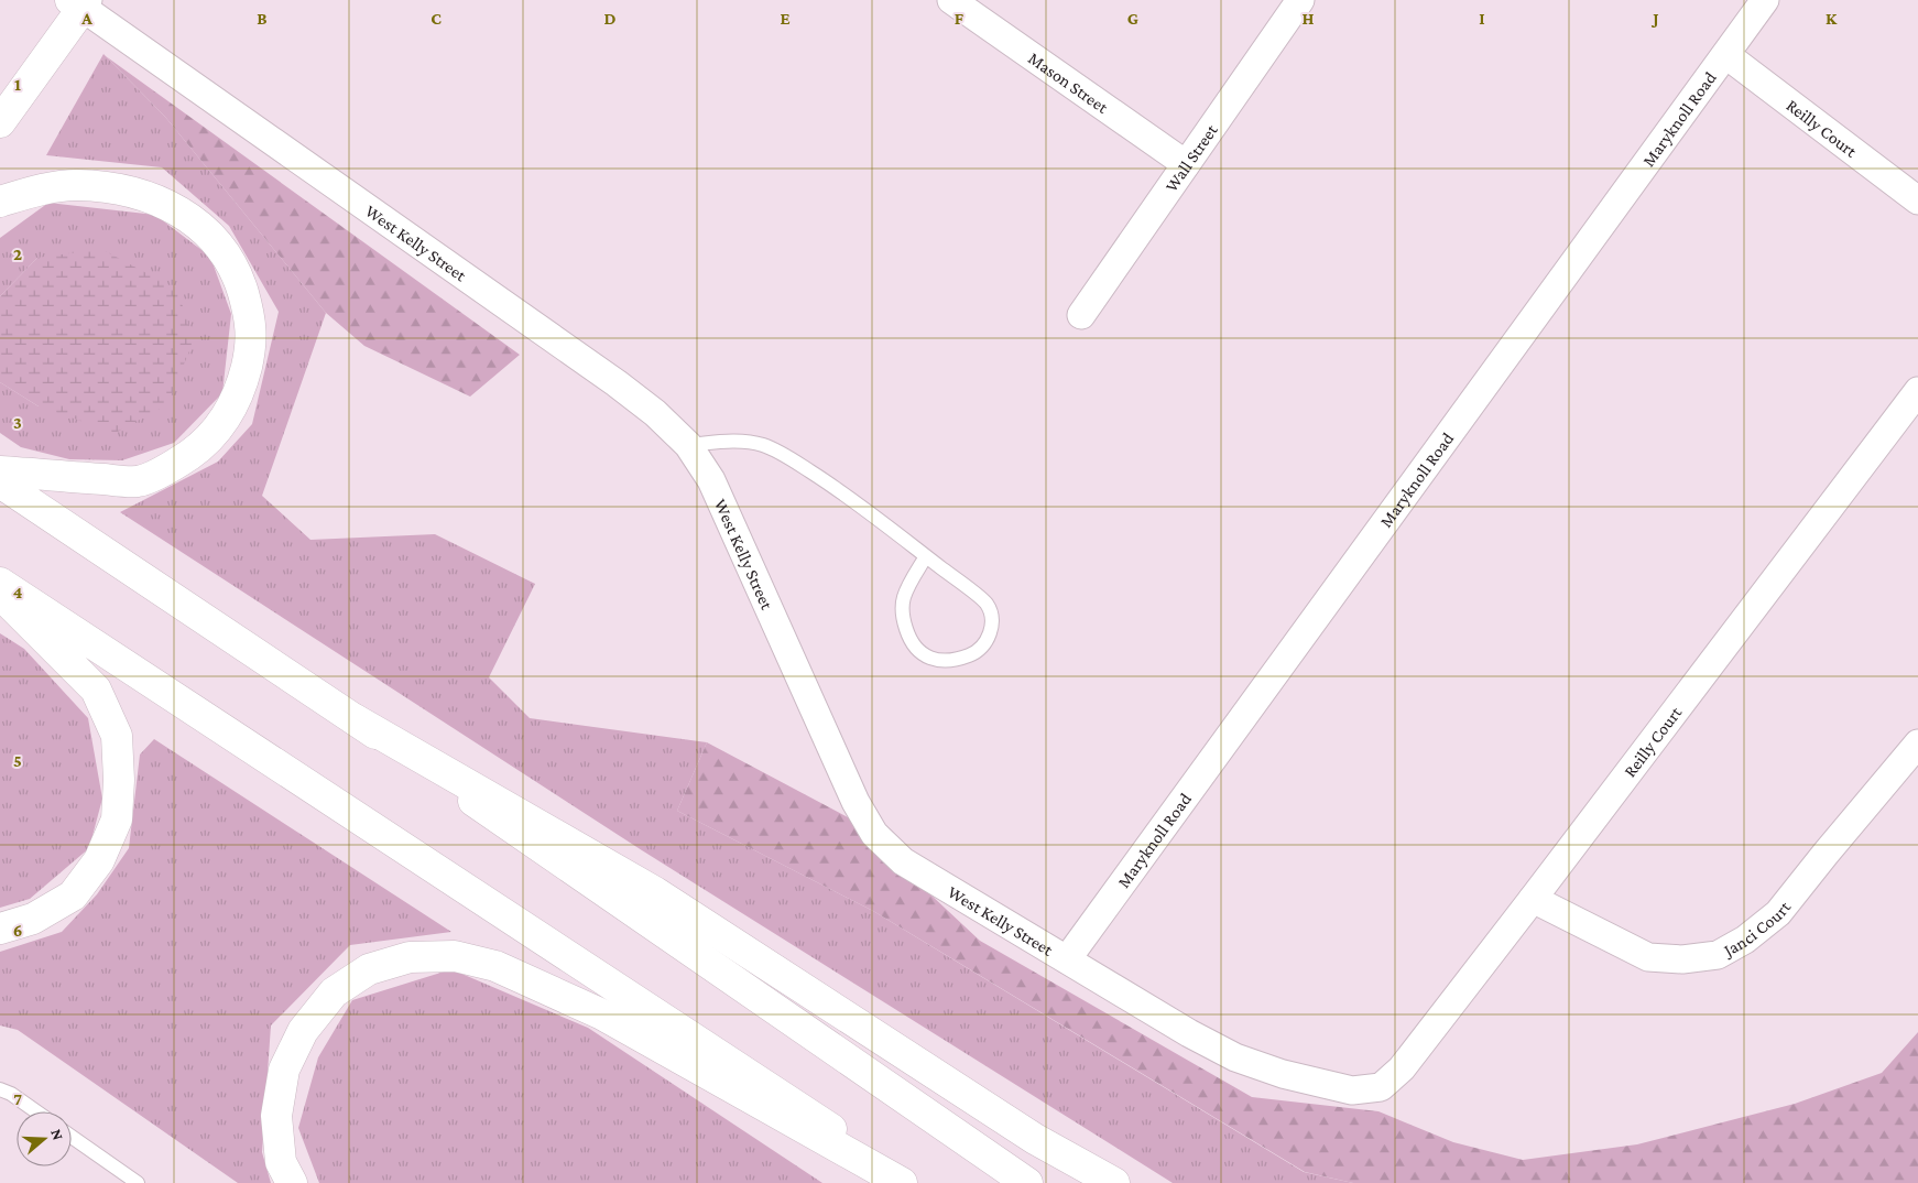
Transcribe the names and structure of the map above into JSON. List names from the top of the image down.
{
  "streets": {
    "street": [
      "Mason Street",
      "Maryknoll Road",
      "Reilly Court",
      "Wall Street",
      "West Kelly Street",
      "Janci Court"
    ]
  },
  "crossings": [
    ["Mason Street", "Wall Street"],
    ["Maryknoll Road", "Reilly Court"],
    ["Maryknoll Road", "West Kelly Street"],
    ["Reilly Court", "West Kelly Street"],
    ["Reilly Court", "Janci Court"]
  ],
  "north": "right",
  "grid": {
    "columns": [
      "A",
      "B",
      "C",
      "D",
      "E",
      "F",
      "G",
      "H",
      "I",
      "J",
      "K"
    ],
    "rows": [
      "1",
      "2",
      "3",
      "4",
      "5",
      "6",
      "7"
    ]
  }
}
